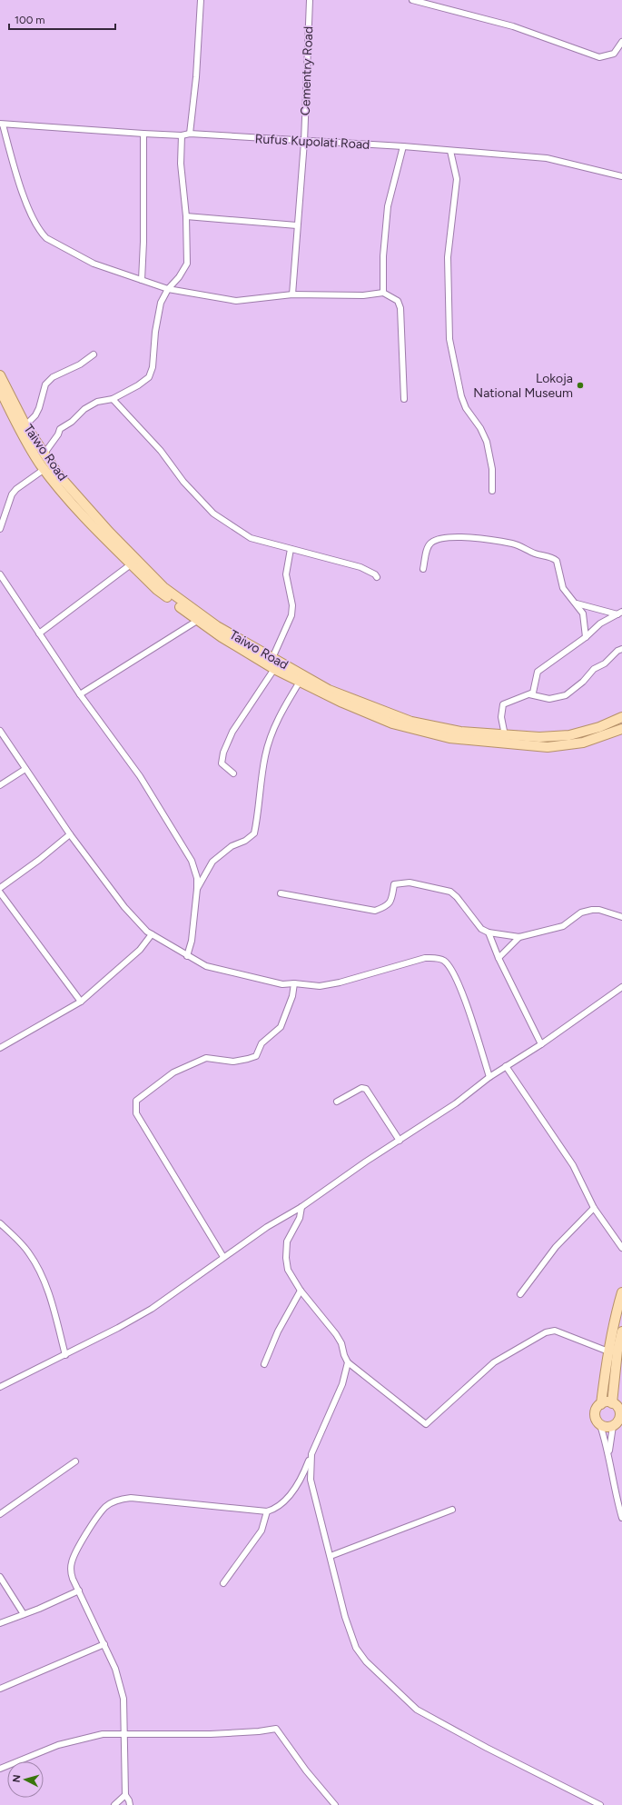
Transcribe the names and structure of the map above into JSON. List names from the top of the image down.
{
  "streets": {
    "main road": ["Taiwo Road"],
    "street": ["Cementry Road", "Rufus Kupolati Road"]
  },
  "crossings": [
    ["Cementry Road", "Rufus Kupolati Road"]
  ],
  "places": ["Lokoja National Museum"],
  "scale_bar": "100 m",
  "north": "left"
}
